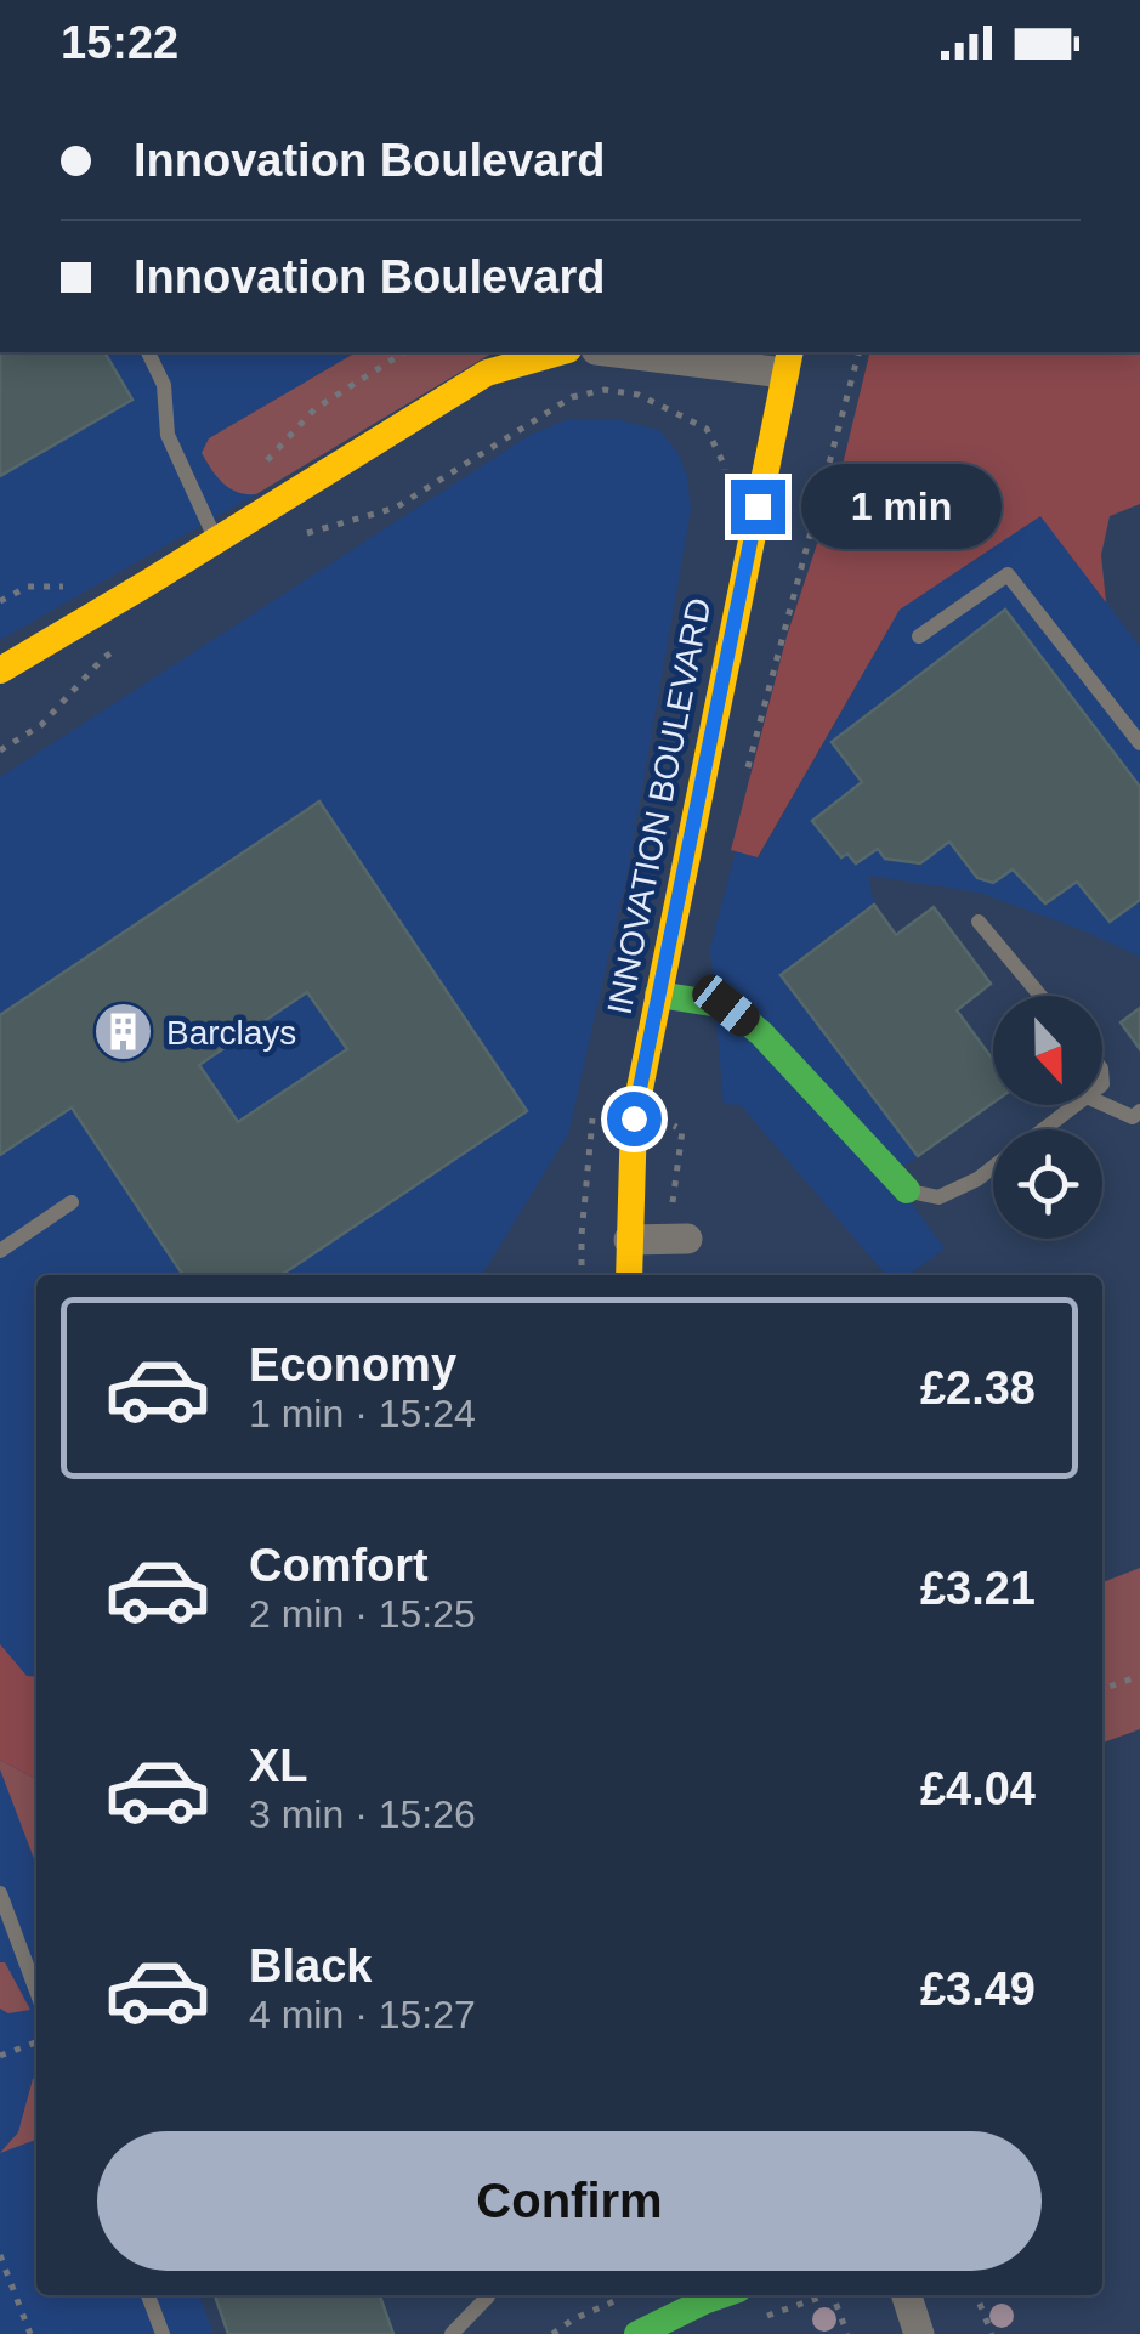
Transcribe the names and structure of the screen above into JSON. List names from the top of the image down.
{
  "streets": {
    "street": ["INNOVATION BOULEVARD"]
  },
  "places": {
    "building": ["Barclays"]
  },
  "north": "bottom",
  "page": {
    "status": "15:22",
    "banner": ["Innovation Boulevard", "Innovation Boulevard"],
    "bubble": "1 min",
    "list": [
      {
        "name": "Economy",
        "note": "1 min · 15:24",
        "value": "£2.38"
      },
      {
        "name": "Comfort",
        "note": "2 min · 15:25",
        "value": "£3.21"
      },
      {
        "name": "XL",
        "note": "3 min · 15:26",
        "value": "£4.04"
      },
      {
        "name": "Black",
        "note": "4 min · 15:27",
        "value": "£3.49"
      }
    ],
    "buttons": "Confirm"
  }
}
